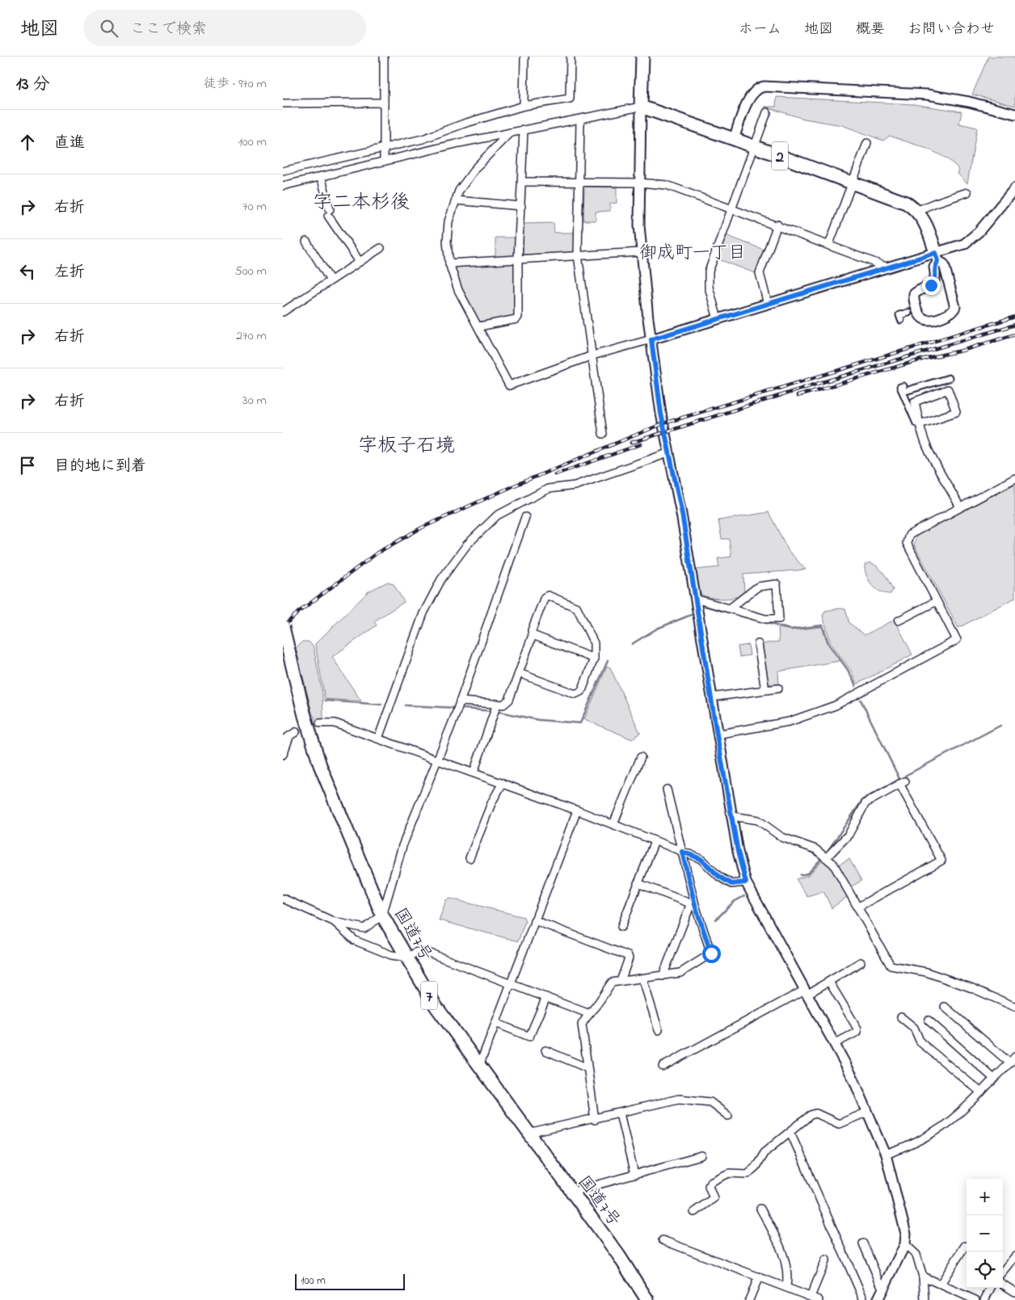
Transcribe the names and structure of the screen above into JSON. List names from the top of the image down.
{
  "streets": {
    "main road": ["2", "国道7号", "7"]
  },
  "districts": ["字二本杉後", "御成町一丁目", "字板子石境"],
  "scale_bar": "100 m",
  "page": {
    "header": "地図",
    "search": "ここで検索",
    "nav": [
      "ホーム",
      "地図",
      "概要",
      "お問い合わせ"
    ],
    "heading": ["13 分", "徒歩 · 970 m"],
    "list": [
      ["直進", "100 m"],
      ["右折", "70 m"],
      ["左折", "500 m"],
      ["右折", "270 m"],
      ["右折", "30 m"],
      "目的地に到着"
    ],
    "map_buttons": ["+", "−"],
    "scale": "100 m"
  }
}
